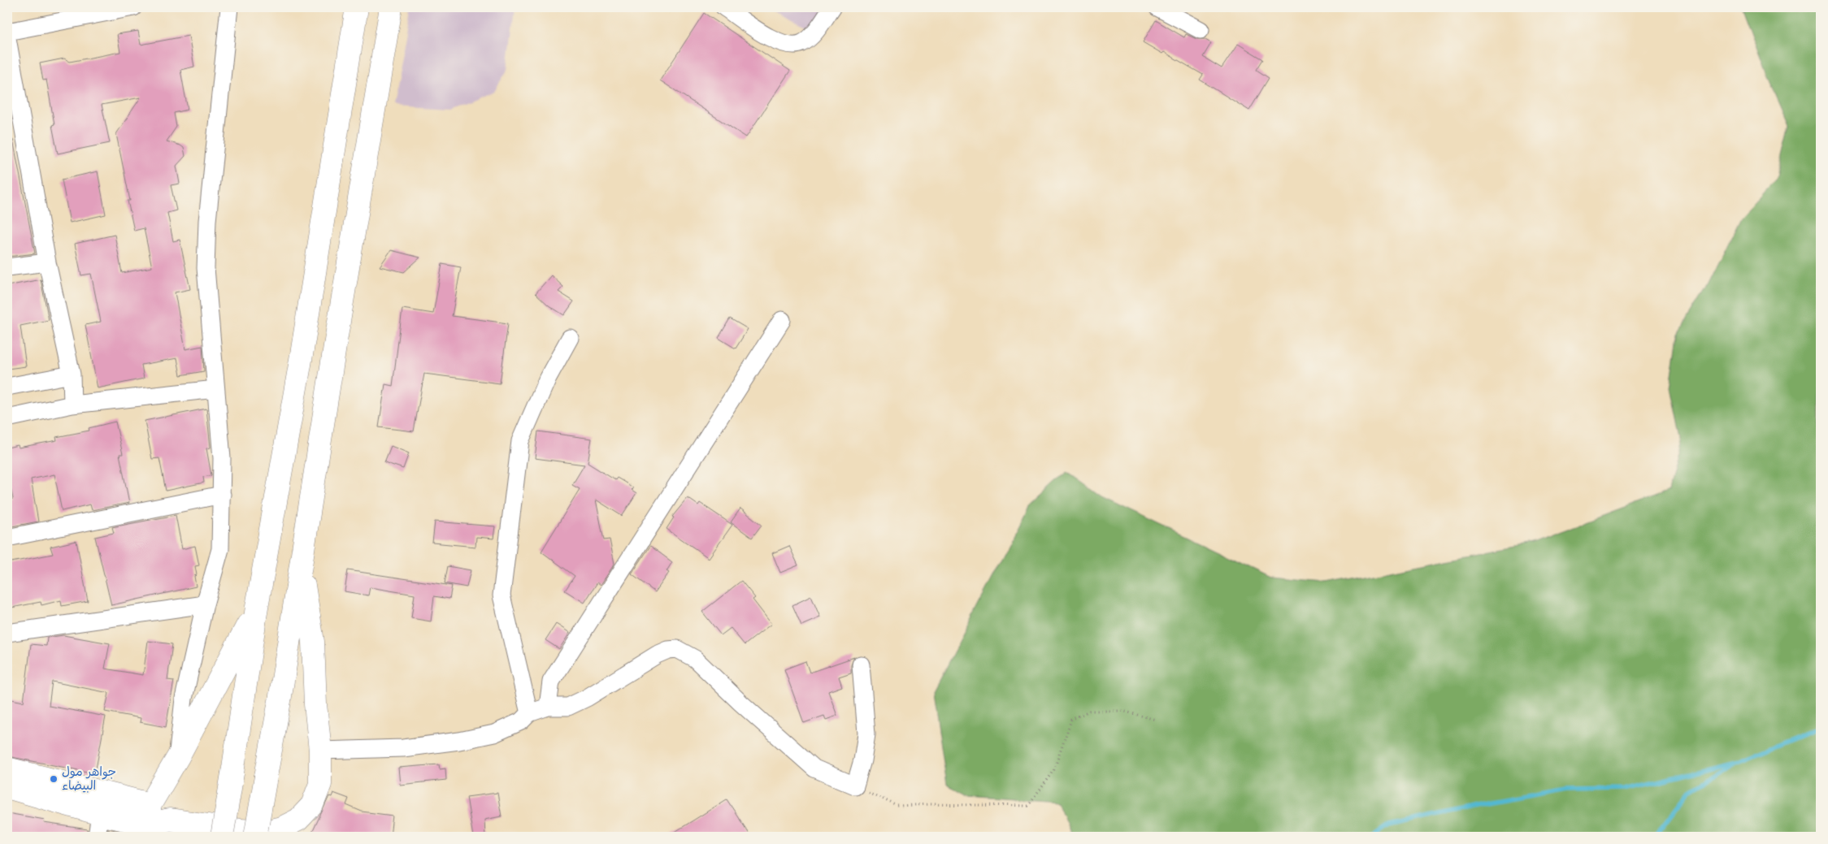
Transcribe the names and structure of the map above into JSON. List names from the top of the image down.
{
  "places": ["جواهر مول البيضاء"]
}
